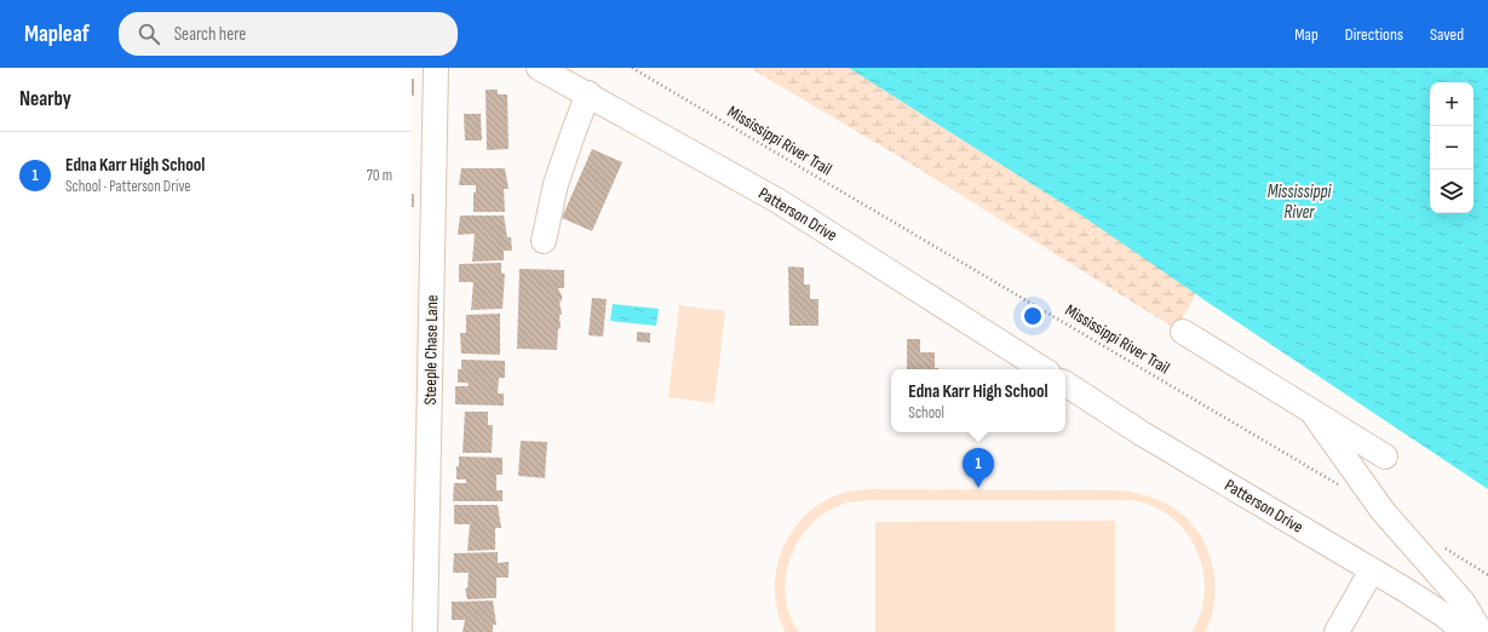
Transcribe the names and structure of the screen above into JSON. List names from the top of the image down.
{
  "streets": {
    "street": ["Patterson Drive", "Steeple Chase Lane"],
    "path": ["Mississippi River Trail"]
  },
  "water": ["Mississippi River"],
  "page": {
    "header": "Mapleaf",
    "search": "Search here",
    "nav": ["Map", "Directions", "Saved"],
    "heading": "Nearby",
    "map_buttons": ["+", "−"],
    "list": [
      {
        "mark": "1",
        "name": "Edna Karr High School",
        "note": "School · Patterson Drive",
        "value": "70 m"
      }
    ],
    "popup": ["Edna Karr High School", "School"],
    "pins": "1"
  }
}
